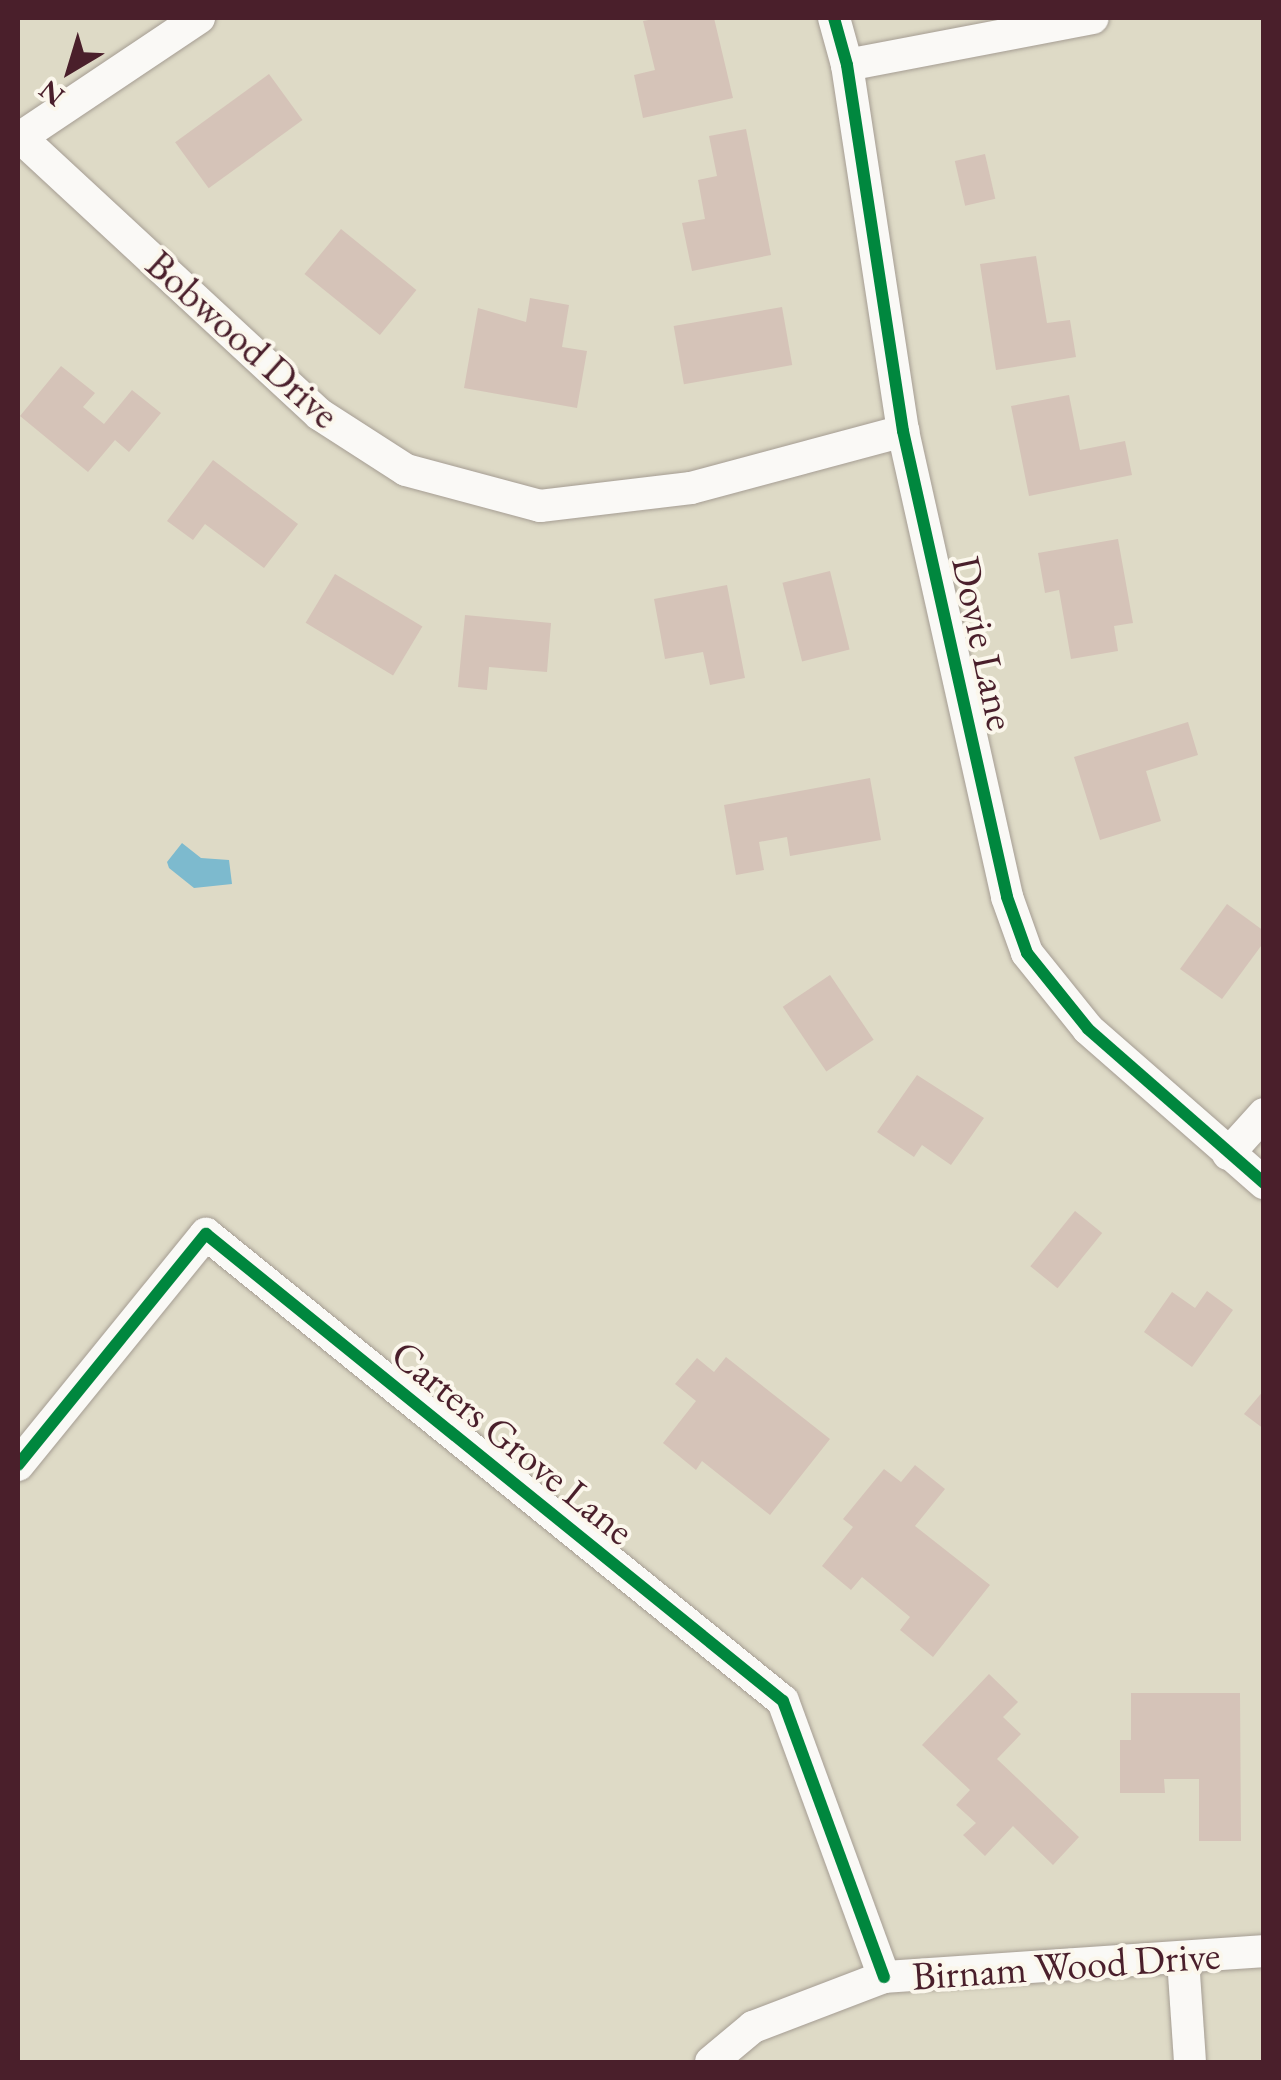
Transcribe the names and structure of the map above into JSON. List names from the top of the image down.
{
  "streets": {
    "street": [
      "Bobwood Drive",
      "Dovie Lane",
      "Carters Grove Lane",
      "Birnam Wood Drive"
    ]
  },
  "crossings": [
    ["Bobwood Drive", "Dovie Lane"],
    ["Carters Grove Lane", "Birnam Wood Drive"]
  ],
  "north": "bottom left"
}
